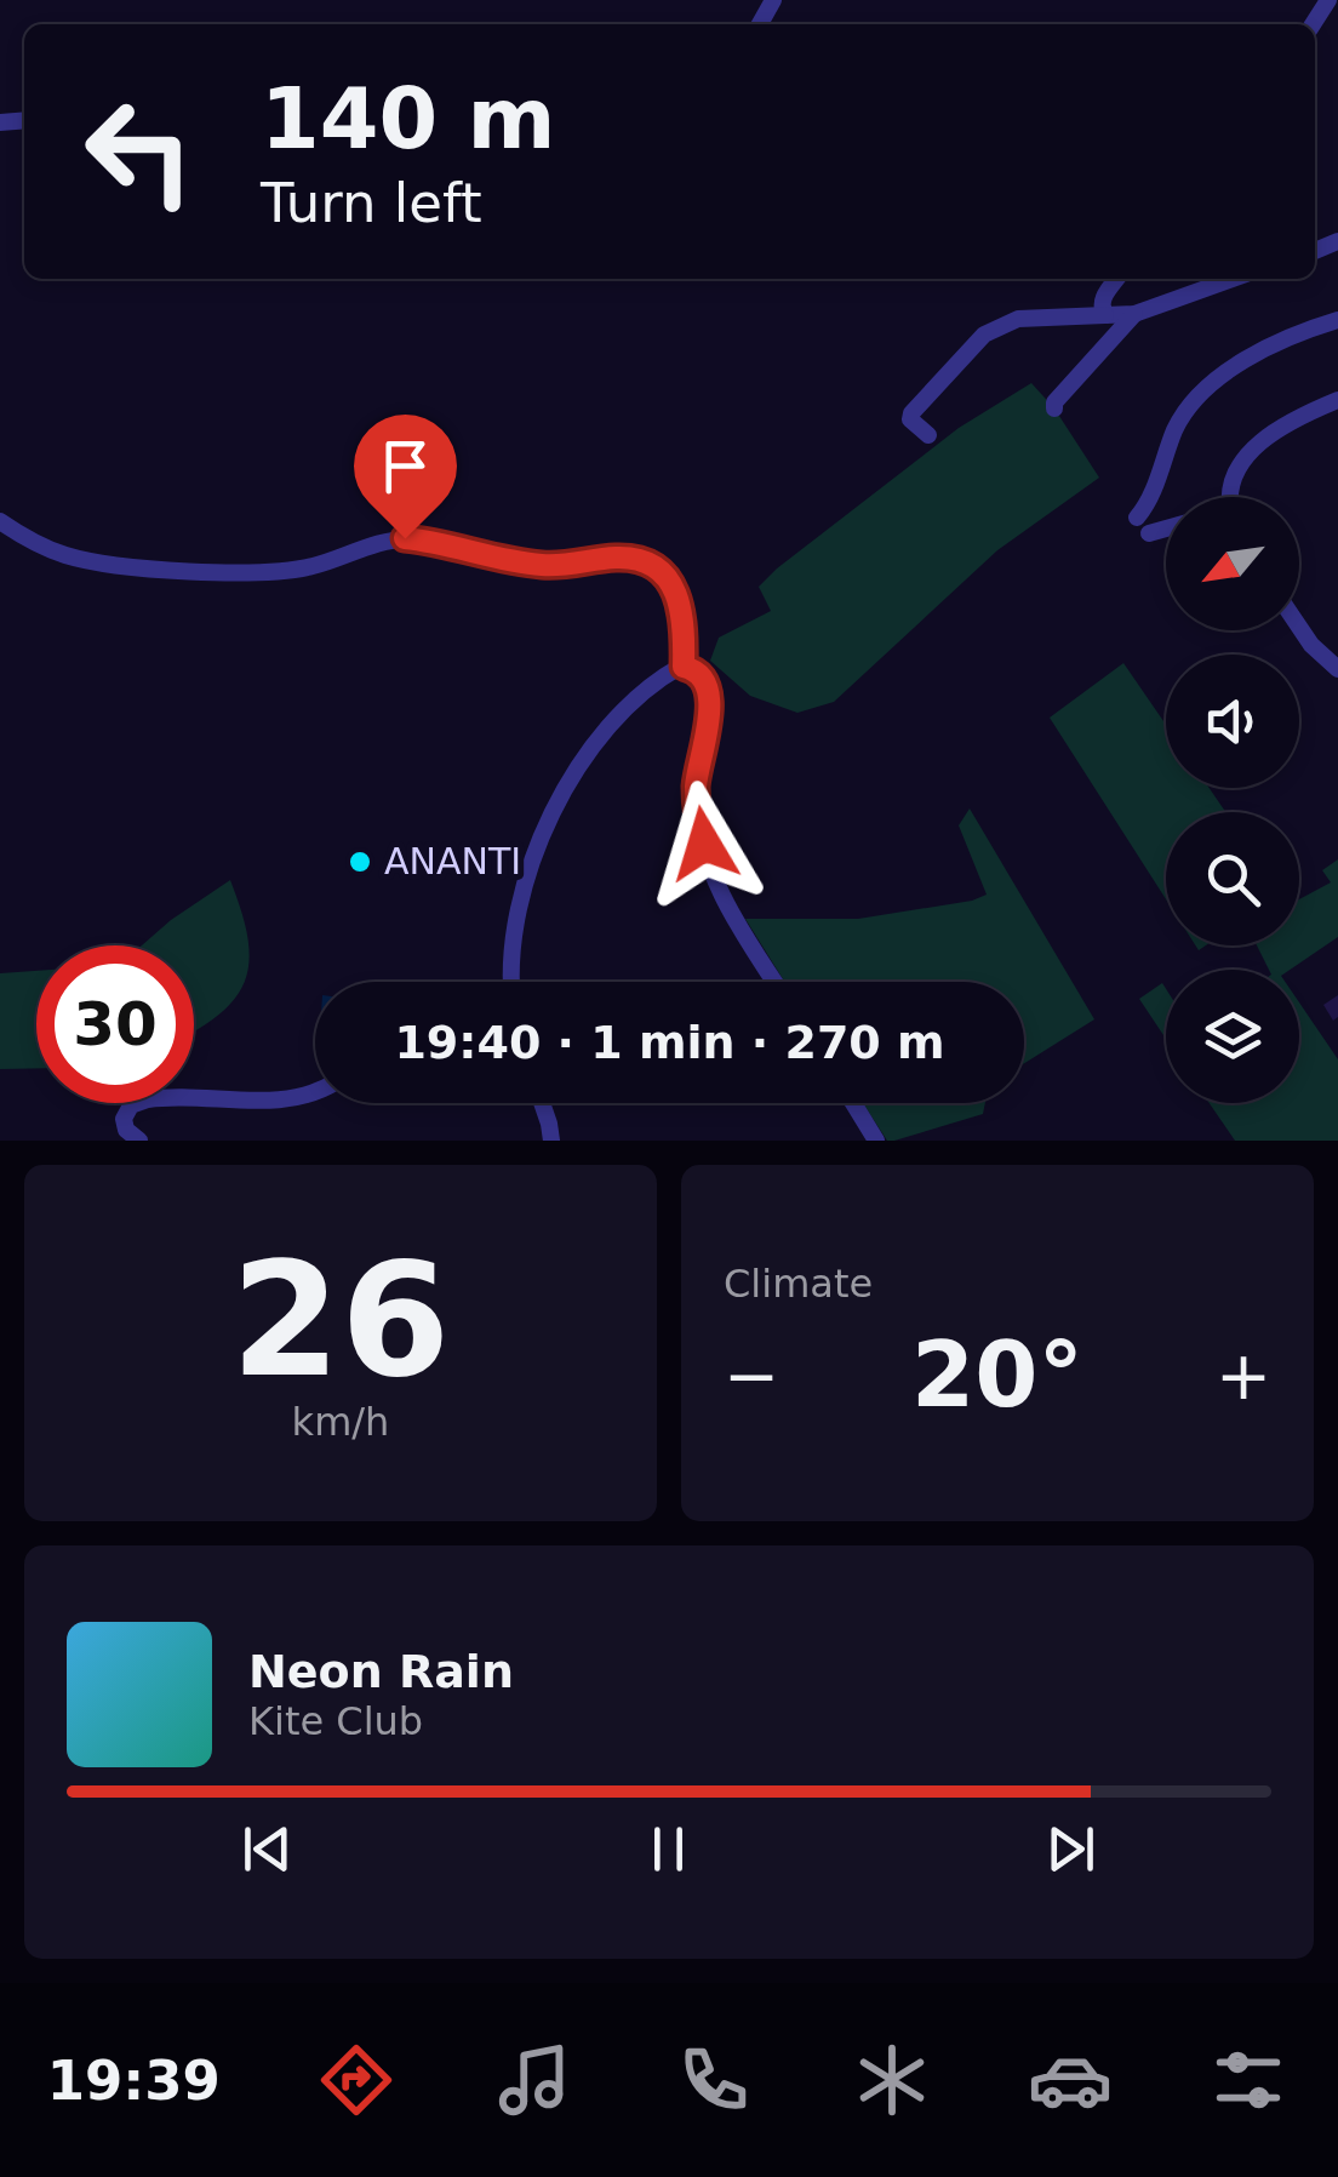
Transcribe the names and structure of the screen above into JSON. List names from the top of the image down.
{
  "places": ["ΑΝΑΝΤΙ"],
  "north": "bottom left",
  "page": {
    "turn": ["140 m", "Turn left"],
    "limit": "30",
    "trip": "19:40 · 1 min · 270 m",
    "tile": [
      ["26", "km/h"],
      "Climate"
    ],
    "heat": ["−", "20°", "+"],
    "song": ["Neon Rain", "Kite Club"],
    "tabs": "19:39"
  }
}
